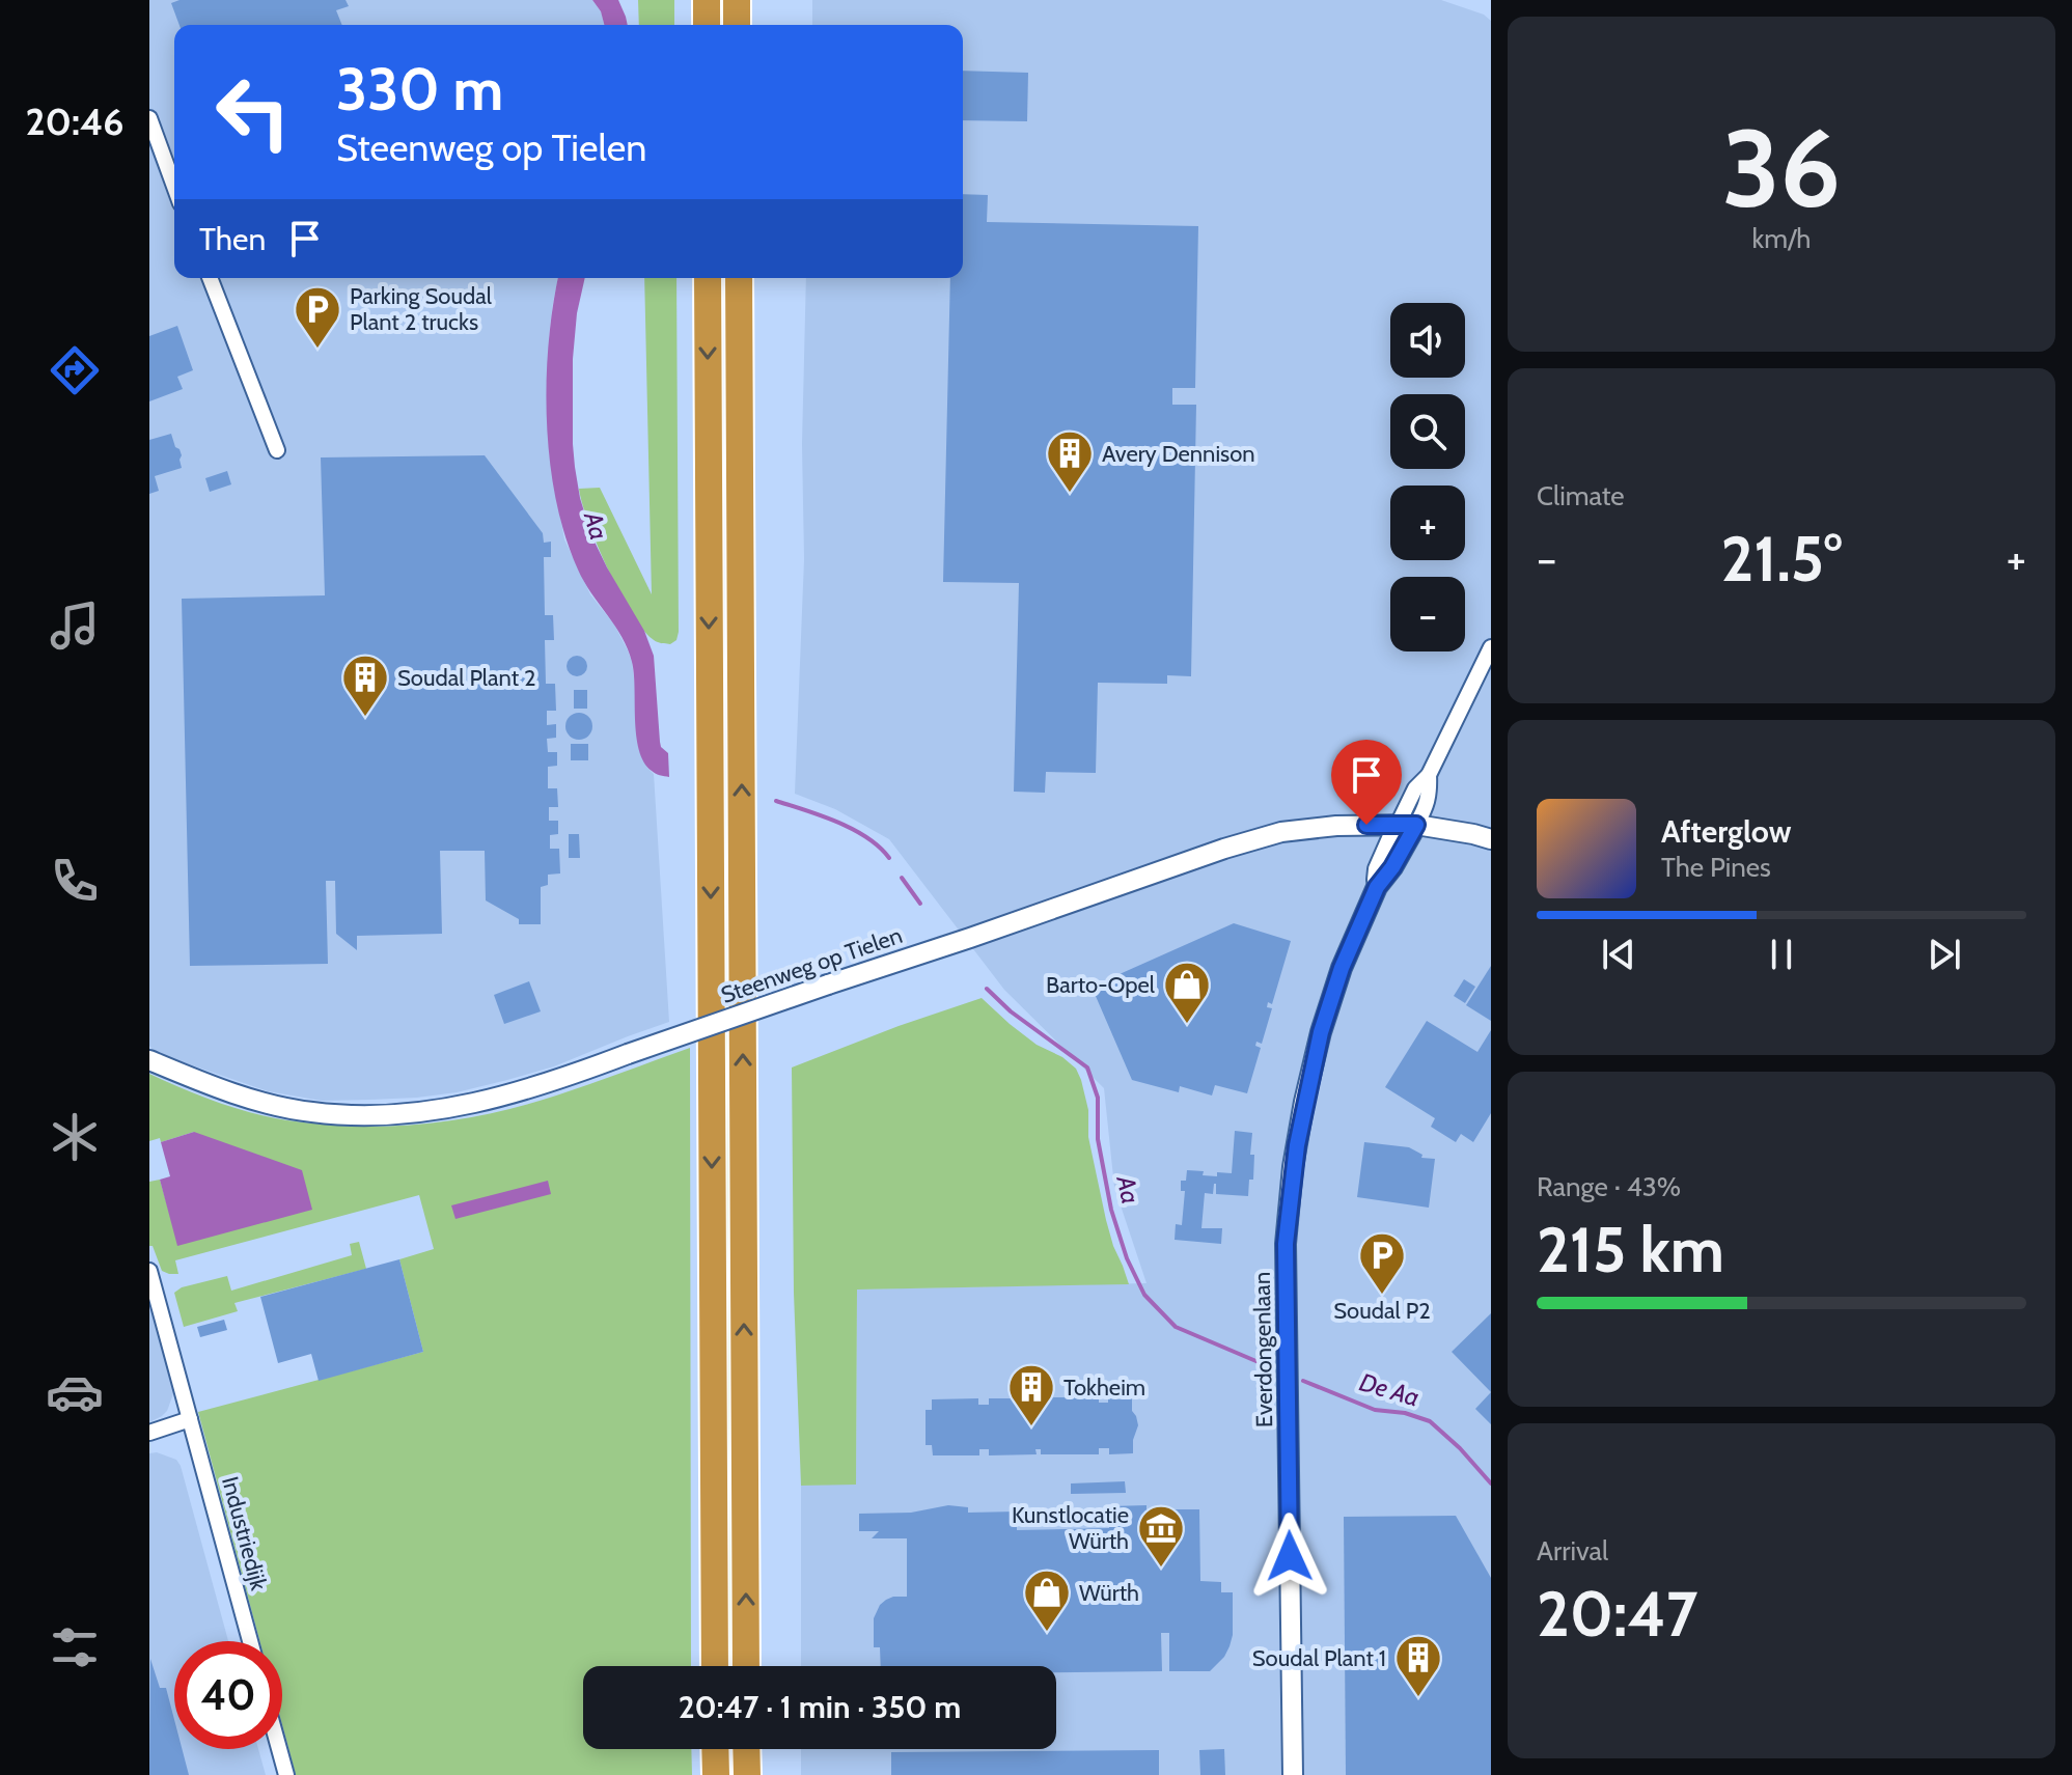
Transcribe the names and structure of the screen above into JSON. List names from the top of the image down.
{
  "streets": {
    "street": ["Steenweg op Tielen", "Everdongenlaan", "Industriedijk"]
  },
  "crossings": [
    ["Steenweg op Tielen", "Everdongenlaan"]
  ],
  "water": ["Aa", "De Aa"],
  "places": {
    "parking": ["Parking Soudal Plant 2 trucks", "Soudal P2"],
    "building": [
      "Avery Dennison",
      "Soudal Plant 2",
      "Tokheim",
      "Soudal Plant 1"
    ],
    "shop": ["Barto-Opel", "Würth"],
    "museum": ["Kunstlocatie Würth"]
  },
  "page": {
    "tabs": "20:46",
    "tile": [
      ["36", "km/h"],
      "Climate",
      ["Range · 43%", "215 km"],
      ["Arrival", "20:47"]
    ],
    "turn": ["330 m", "Steenweg op Tielen"],
    "then": "Then",
    "map_buttons": ["+", "−"],
    "heat": ["−", "21.5°", "+"],
    "song": ["Afterglow", "The Pines"],
    "limit": "40",
    "trip": "20:47 · 1 min · 350 m"
  }
}
